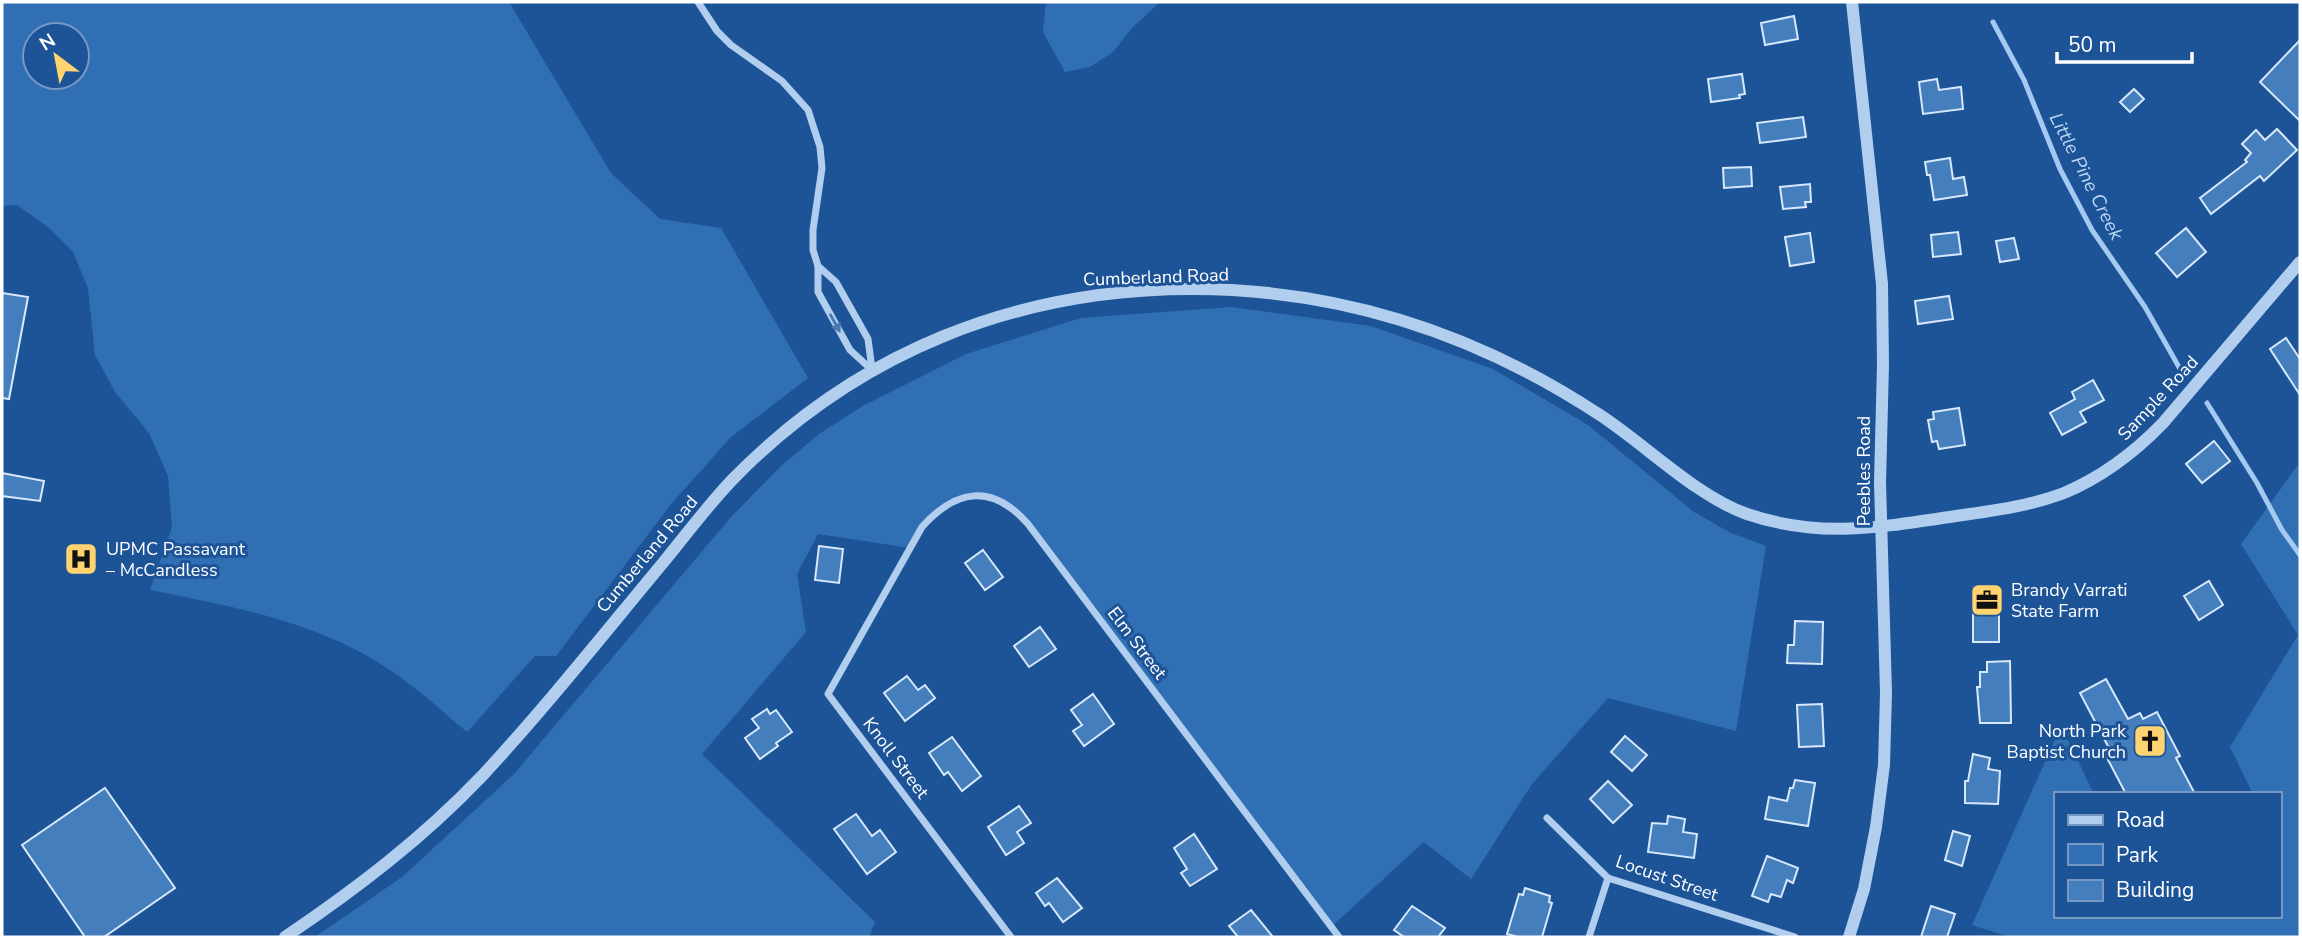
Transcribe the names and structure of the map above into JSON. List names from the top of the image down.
{
  "streets": {
    "street": [
      "Cumberland Road",
      "Sample Road",
      "Peebles Road",
      "Elm Street",
      "Knoll Street",
      "Locust Street"
    ]
  },
  "crossings": [
    ["Cumberland Road", "Sample Road"],
    ["Cumberland Road", "Peebles Road"],
    ["Sample Road", "Peebles Road"],
    ["Elm Street", "Knoll Street"]
  ],
  "water": ["Little Pine Creek"],
  "places": {
    "hospital": ["UPMC Passavant – McCandless"],
    "office": ["Brandy Varrati State Farm"],
    "church": ["North Park Baptist Church"]
  },
  "legend": ["Road", "Park", "Building"],
  "scale_bar": "50 m",
  "north": "top left"
}
